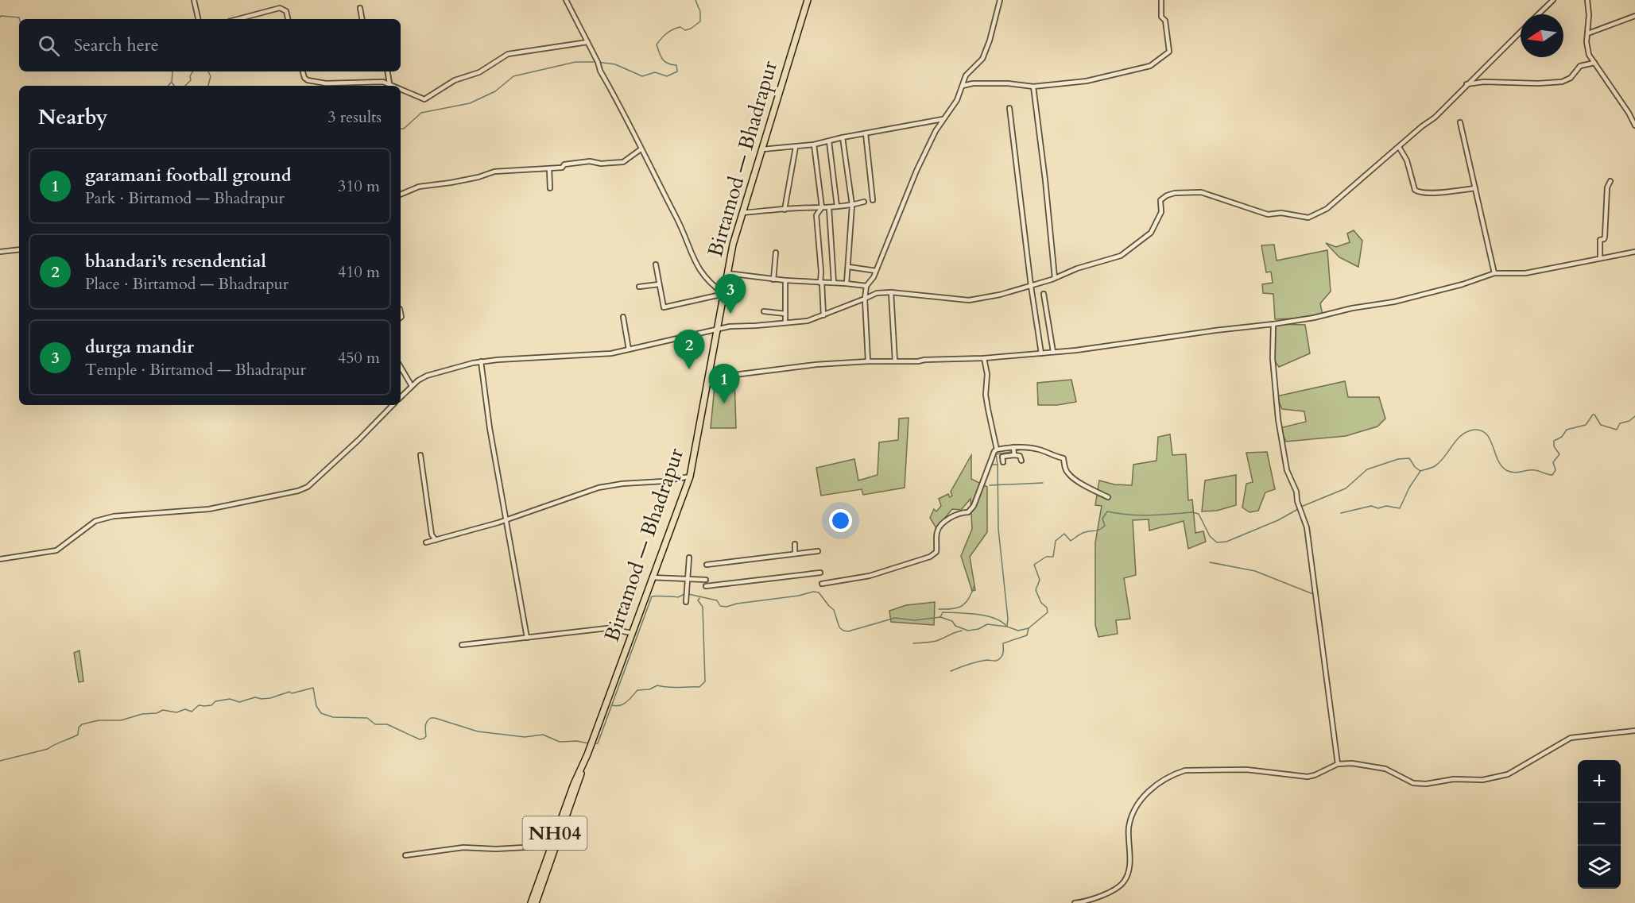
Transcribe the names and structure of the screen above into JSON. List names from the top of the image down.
{
  "streets": {
    "main road": ["Birtamod — Bhadrapur", "NH04"]
  },
  "north": "left",
  "page": {
    "search": "Search here",
    "heading": ["Nearby", "3 results"],
    "list": [
      {
        "mark": "1",
        "name": "garamani football ground",
        "note": "Park · Birtamod — Bhadrapur",
        "value": "310 m"
      },
      {
        "mark": "2",
        "name": "bhandari's resendential",
        "note": "Place · Birtamod — Bhadrapur",
        "value": "410 m"
      },
      {
        "mark": "3",
        "name": "durga mandir",
        "note": "Temple · Birtamod — Bhadrapur",
        "value": "450 m"
      }
    ],
    "pins": ["3", "2", "1"],
    "map_buttons": ["+", "−"]
  }
}
